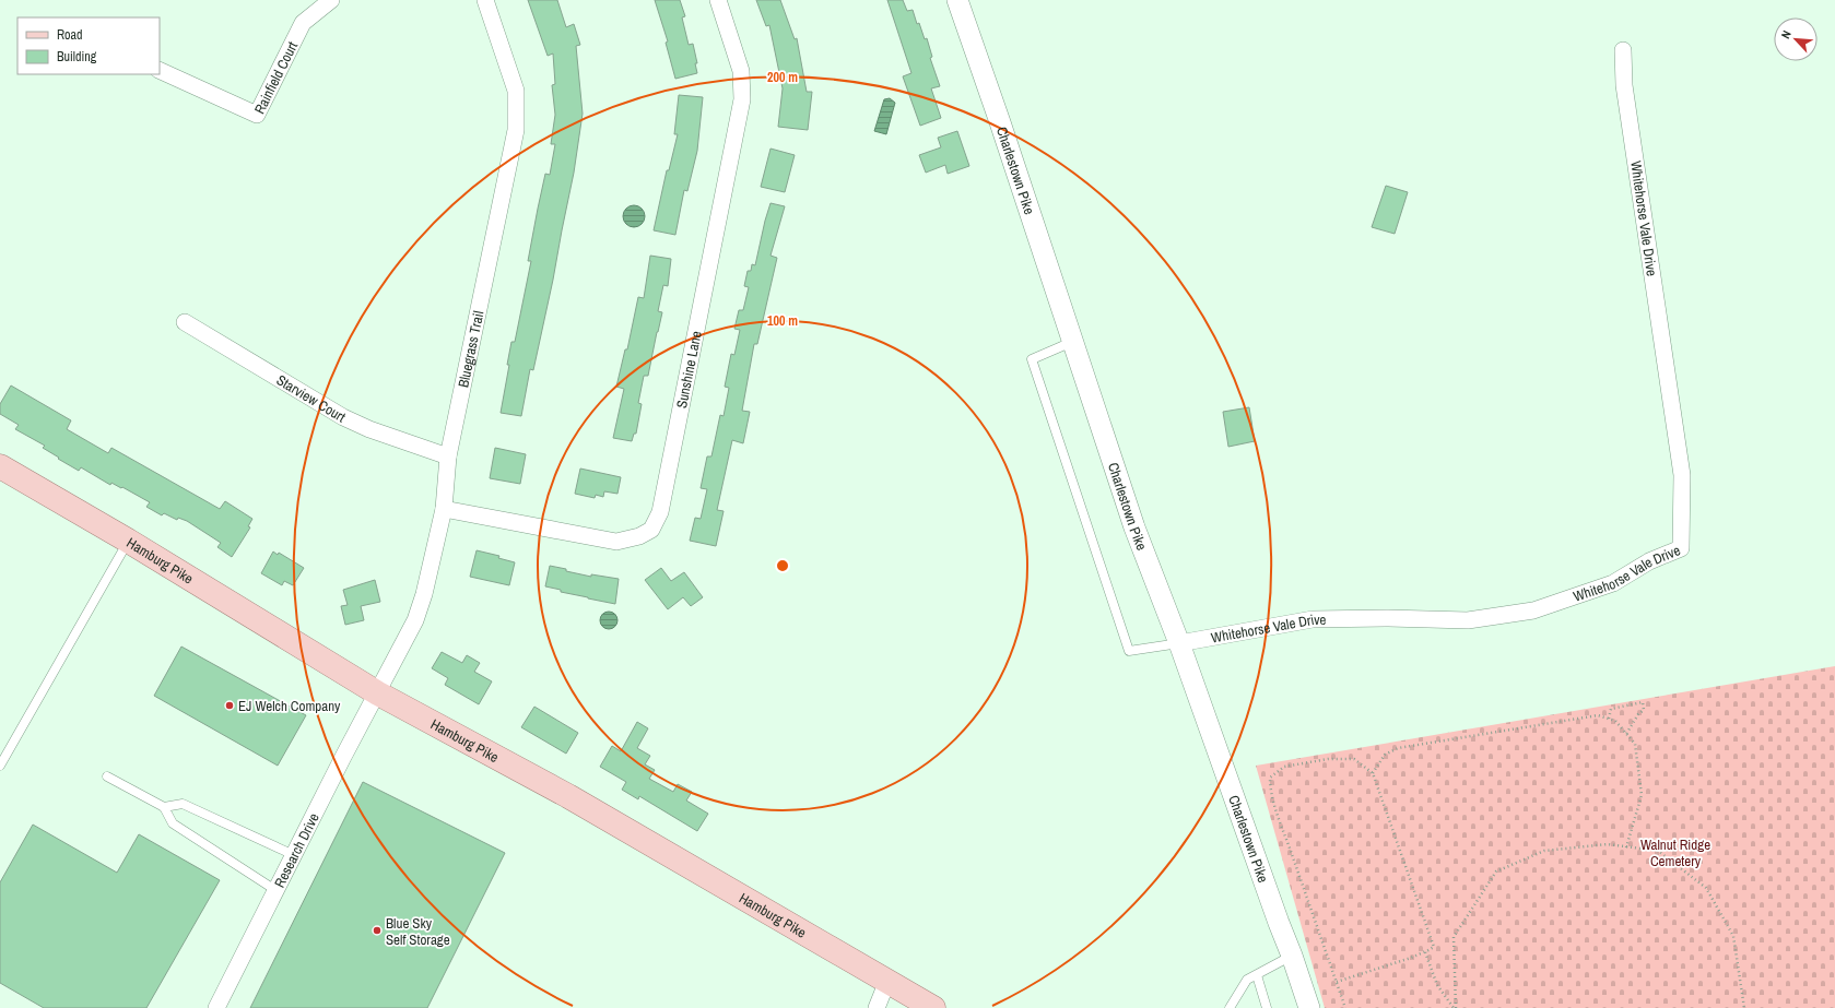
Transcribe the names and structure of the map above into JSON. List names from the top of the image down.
{
  "streets": {
    "main road": ["Hamburg Pike"],
    "street": [
      "Rainfield Court",
      "Charlestown Pike",
      "Whitehorse Vale Drive",
      "Bluegrass Trail",
      "Sunshine Lane",
      "Starview Court",
      "Research Drive"
    ]
  },
  "crossings": [
    ["Charlestown Pike", "Whitehorse Vale Drive"],
    ["Bluegrass Trail", "Sunshine Lane"],
    ["Bluegrass Trail", "Starview Court"],
    ["Bluegrass Trail", "Hamburg Pike"],
    ["Bluegrass Trail", "Research Drive"],
    ["Hamburg Pike", "Research Drive"]
  ],
  "parks": ["Walnut Ridge Cemetery"],
  "places": ["EJ Welch Company", "Blue Sky Self Storage"],
  "legend": ["Road", "Building"],
  "north": "top left",
  "rings": ["200 m", "100 m"]
}
